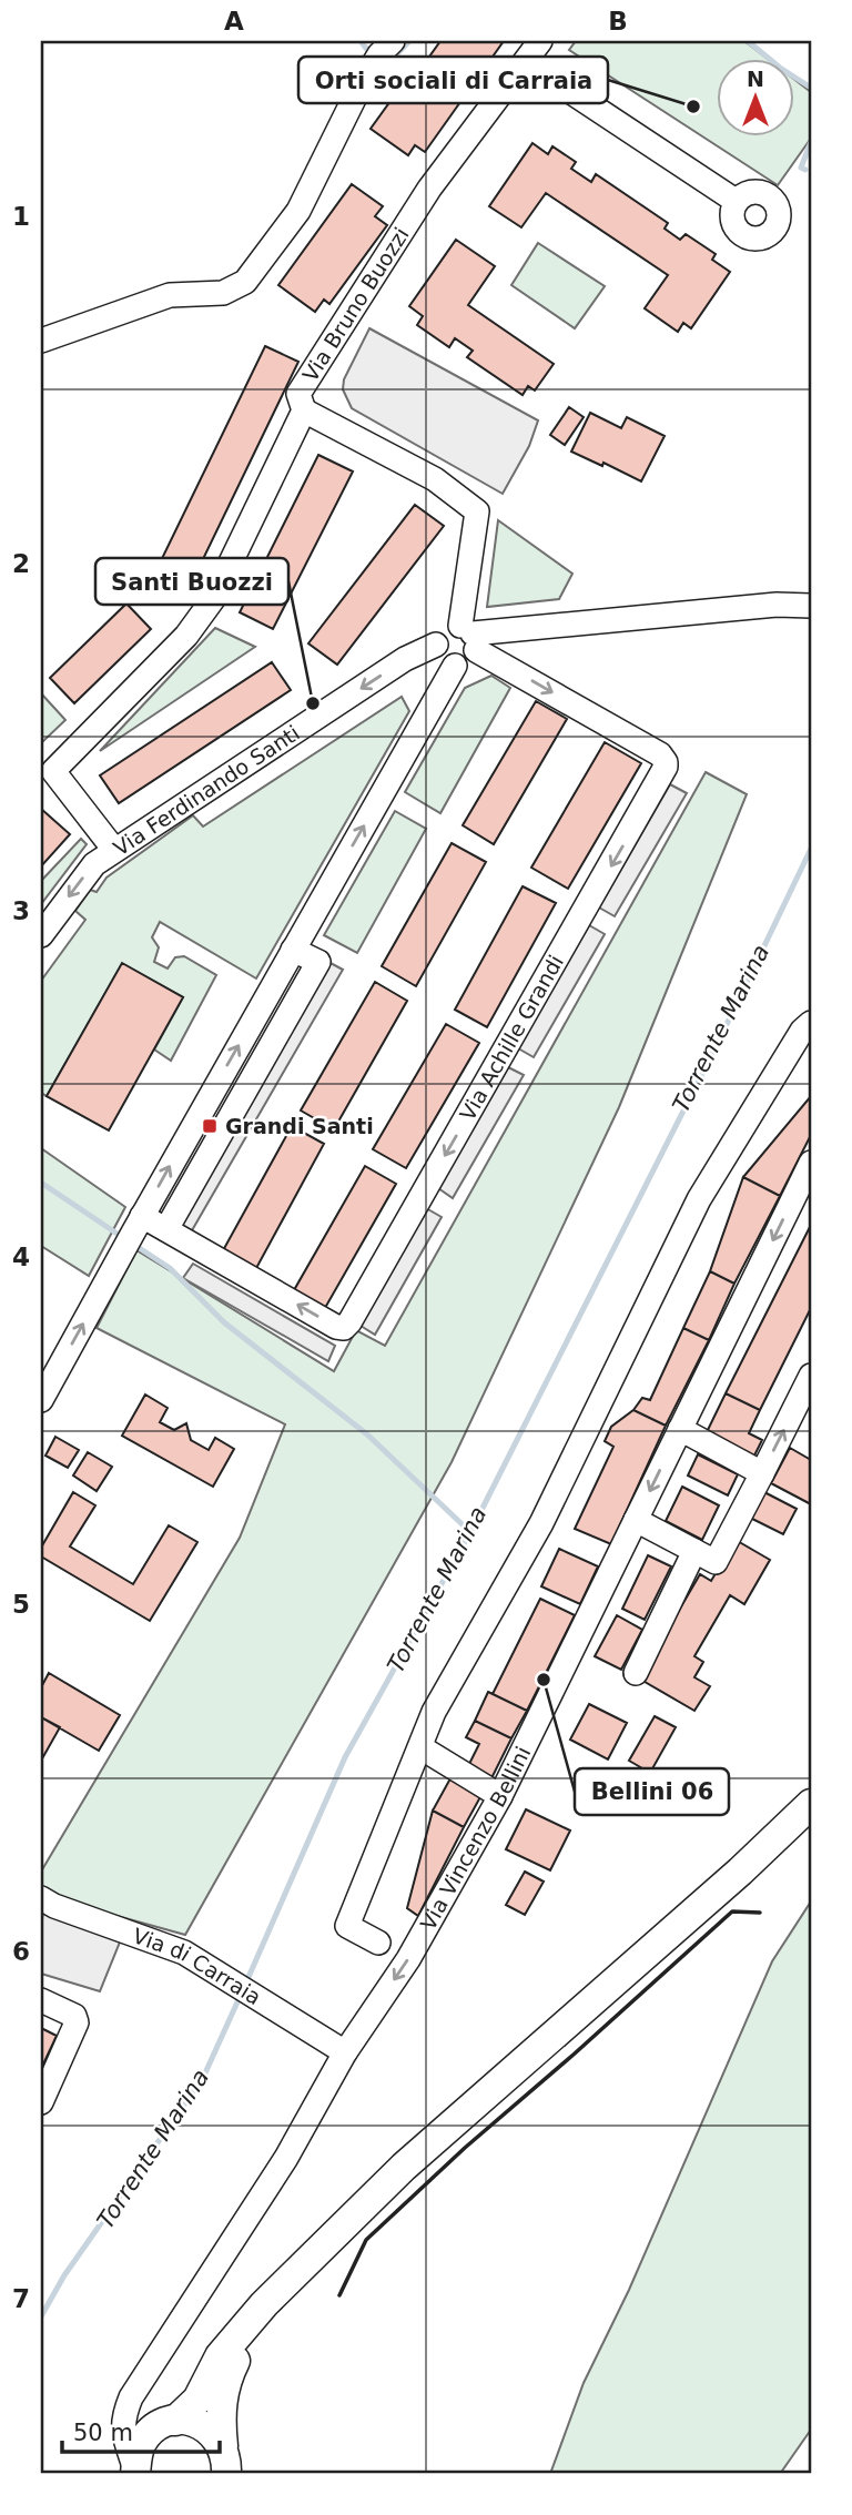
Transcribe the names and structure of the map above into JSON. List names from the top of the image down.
{
  "streets": {
    "main road": ["Via Vincenzo Bellini"],
    "street": [
      "Via Bruno Buozzi",
      "Via Ferdinando Santi",
      "Via Achille Grandi",
      "Via di Carraia"
    ]
  },
  "crossings": [
    ["Via Bruno Buozzi", "Via Ferdinando Santi"],
    ["Via Ferdinando Santi", "Via Achille Grandi"],
    ["Via Vincenzo Bellini", "Via di Carraia"]
  ],
  "water": ["Torrente Marina"],
  "places": {
    "other": ["Orti sociali di Carraia", "Santi Buozzi", "Bellini 06"],
    "transit": ["Grandi Santi"]
  },
  "scale_bar": "50 m",
  "north": "top",
  "grid": {
    "columns": ["A", "B"],
    "rows": [
      "1",
      "2",
      "3",
      "4",
      "5",
      "6",
      "7"
    ]
  }
}
